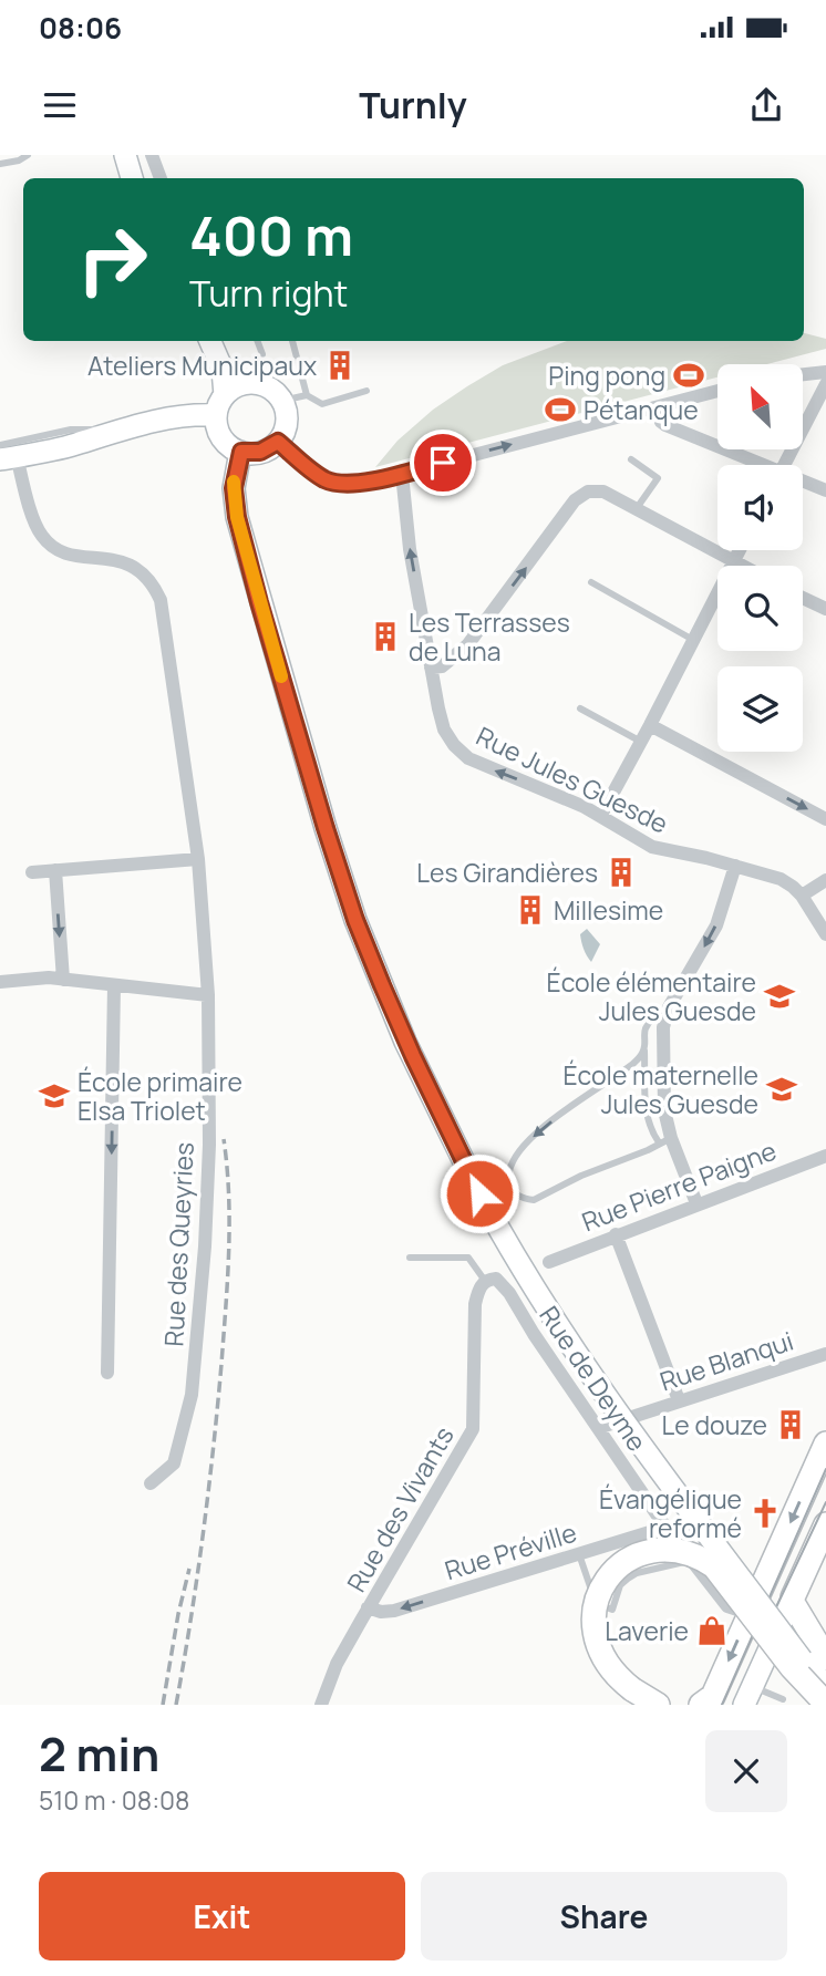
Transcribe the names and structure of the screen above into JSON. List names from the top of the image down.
{
  "streets": {
    "street": [
      "Rue Jules Guesde",
      "Rue Pierre Paigne",
      "Rue des Queyries",
      "Rue Blanqui",
      "Rue de Deyme",
      "Rue des Vivants",
      "Rue Préville"
    ]
  },
  "crossings": [
    ["Rue Blanqui", "Rue de Deyme"],
    ["Rue de Deyme", "Rue des Vivants"],
    ["Rue de Deyme", "Rue Préville"],
    ["Rue des Vivants", "Rue Préville"]
  ],
  "one_way": ["Rue Jules Guesde", "Rue Préville"],
  "places": {
    "building": [
      "Ateliers Municipaux",
      "Les Terrasses de Luna",
      "Les Girandières",
      "Millesime",
      "Le douze"
    ],
    "sports": ["Ping pong", "Pétanque"],
    "school or university": ["École élémentaire Jules Guesde", "École maternelle Jules Guesde", "École primaire Elsa Triolet"],
    "church": ["Évangélique reformé"],
    "shop": ["Laverie"]
  },
  "north": "top left",
  "page": {
    "status": "08:06",
    "header": "Turnly",
    "turn": ["400 m", "Turn right"],
    "heading": ["2 min", "510 m · 08:08"],
    "buttons": ["Exit", "Share"]
  }
}
